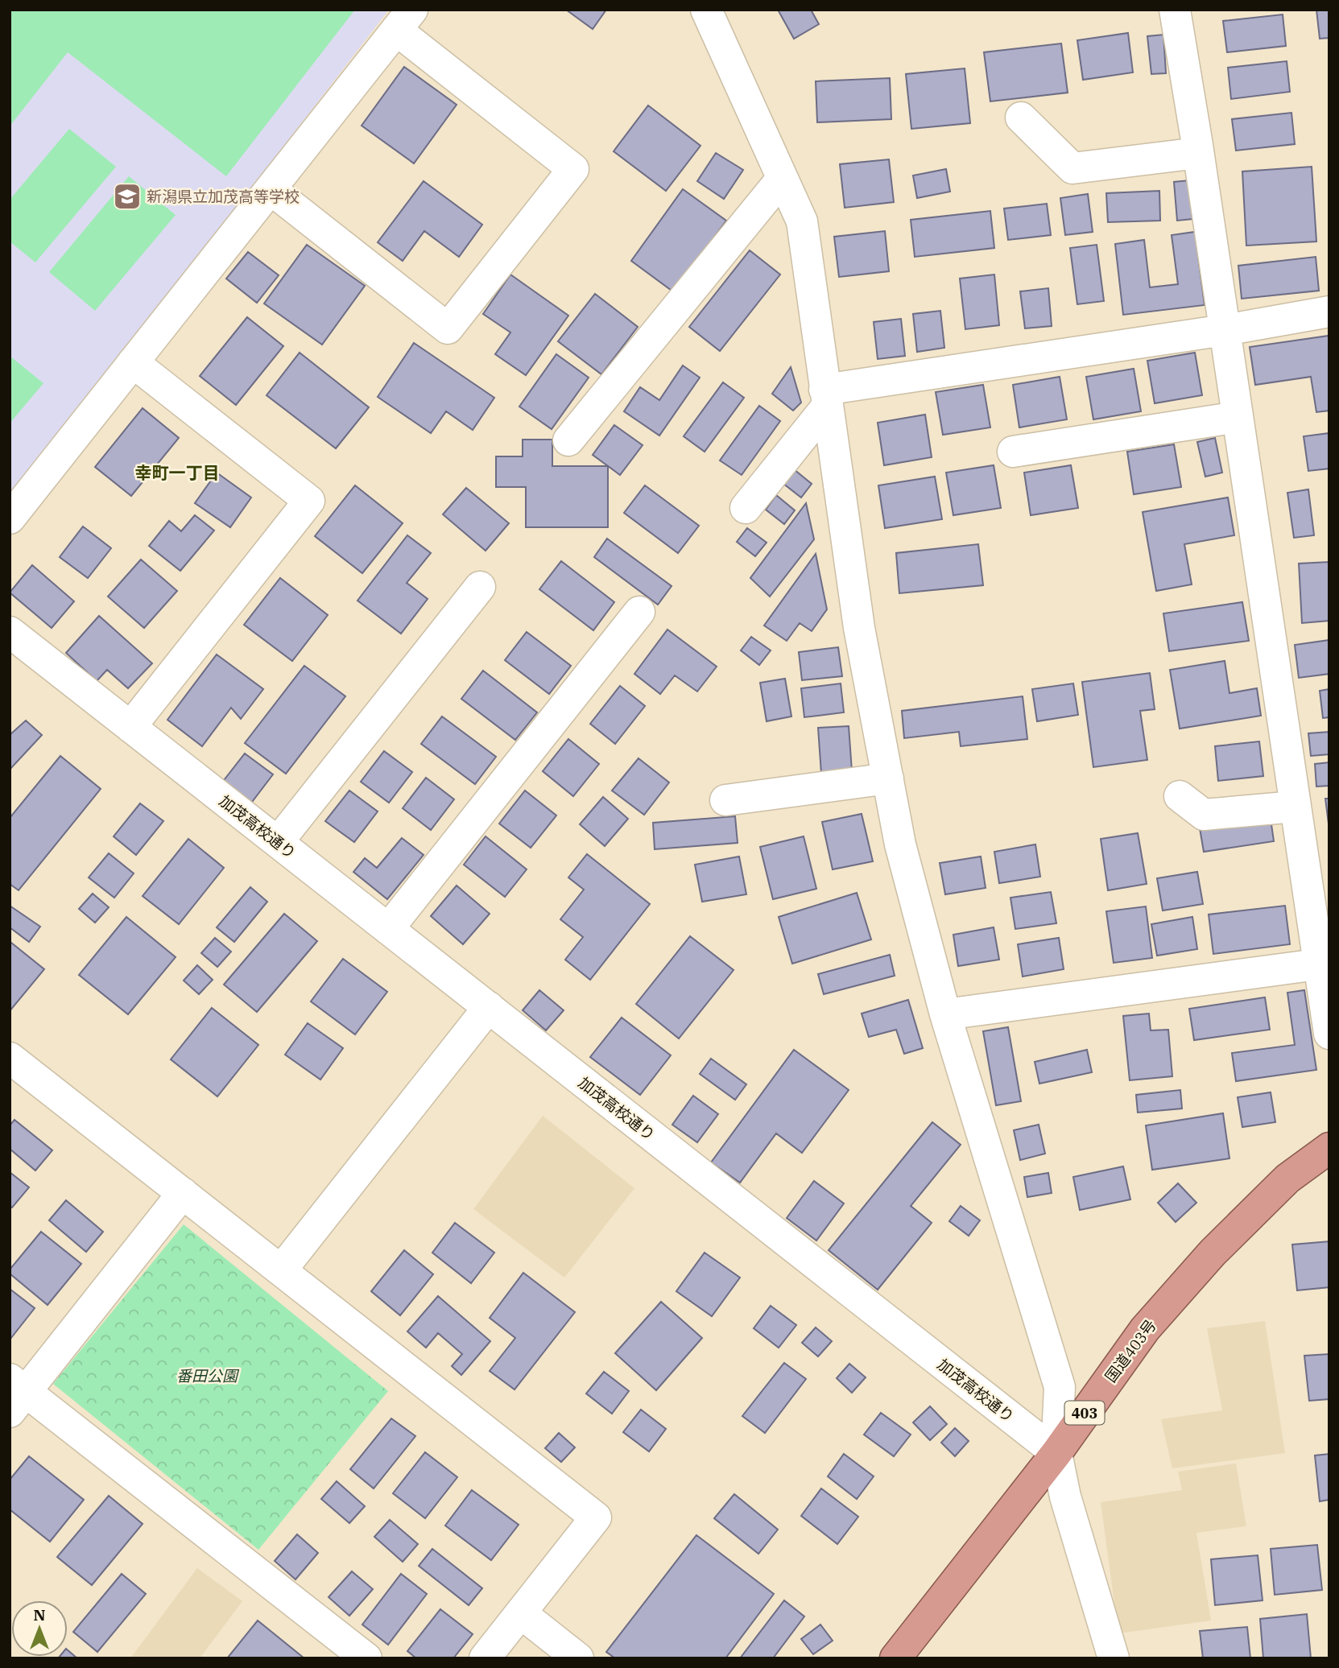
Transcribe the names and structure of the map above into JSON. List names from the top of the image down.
{
  "streets": {
    "highway": ["国道403号", "403"],
    "street": ["加茂高校通り"]
  },
  "crossings": [
    ["加茂高校通り", "国道403号"]
  ],
  "districts": ["幸町一丁目"],
  "parks": ["番田公園"],
  "places": {
    "school or university": ["新潟県立加茂高等学校"]
  },
  "north": "top"
}
